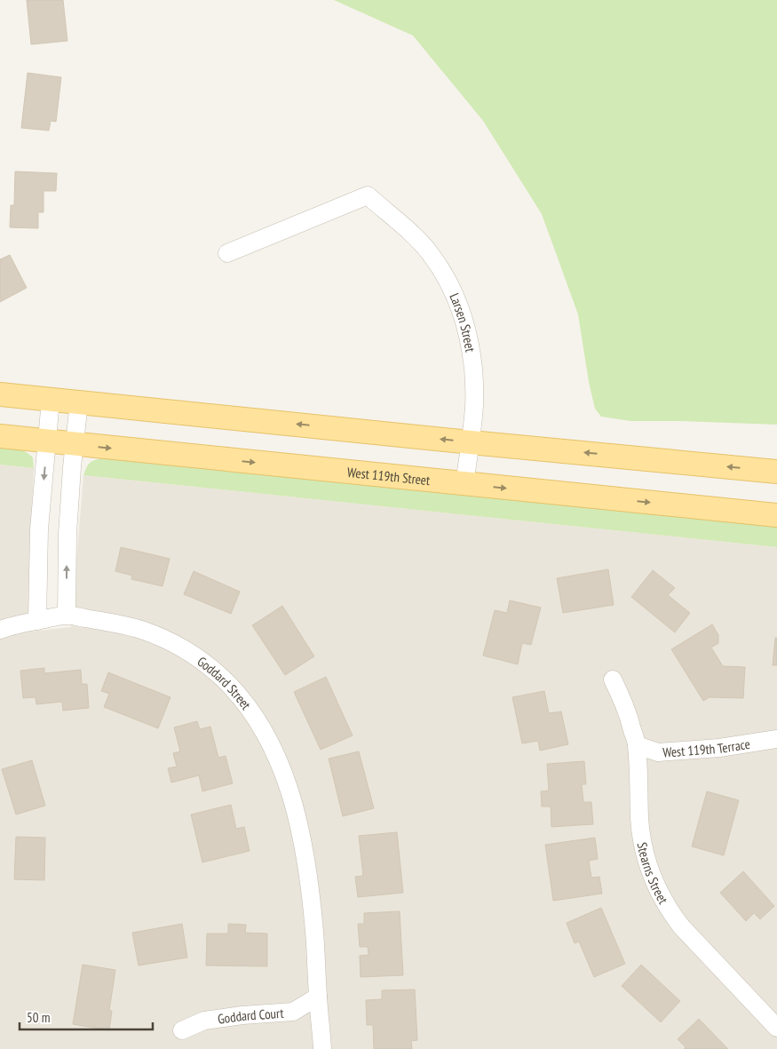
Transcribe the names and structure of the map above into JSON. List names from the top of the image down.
{
  "streets": {
    "main road": ["West 119th Street"],
    "street": [
      "Larsen Street",
      "Goddard Street",
      "West 119th Terrace",
      "Stearns Street",
      "Goddard Court"
    ]
  },
  "crossings": [
    ["Larsen Street", "West 119th Street"],
    ["Goddard Street", "Goddard Court"],
    ["West 119th Terrace", "Stearns Street"]
  ],
  "scale_bar": "50 m"
}
